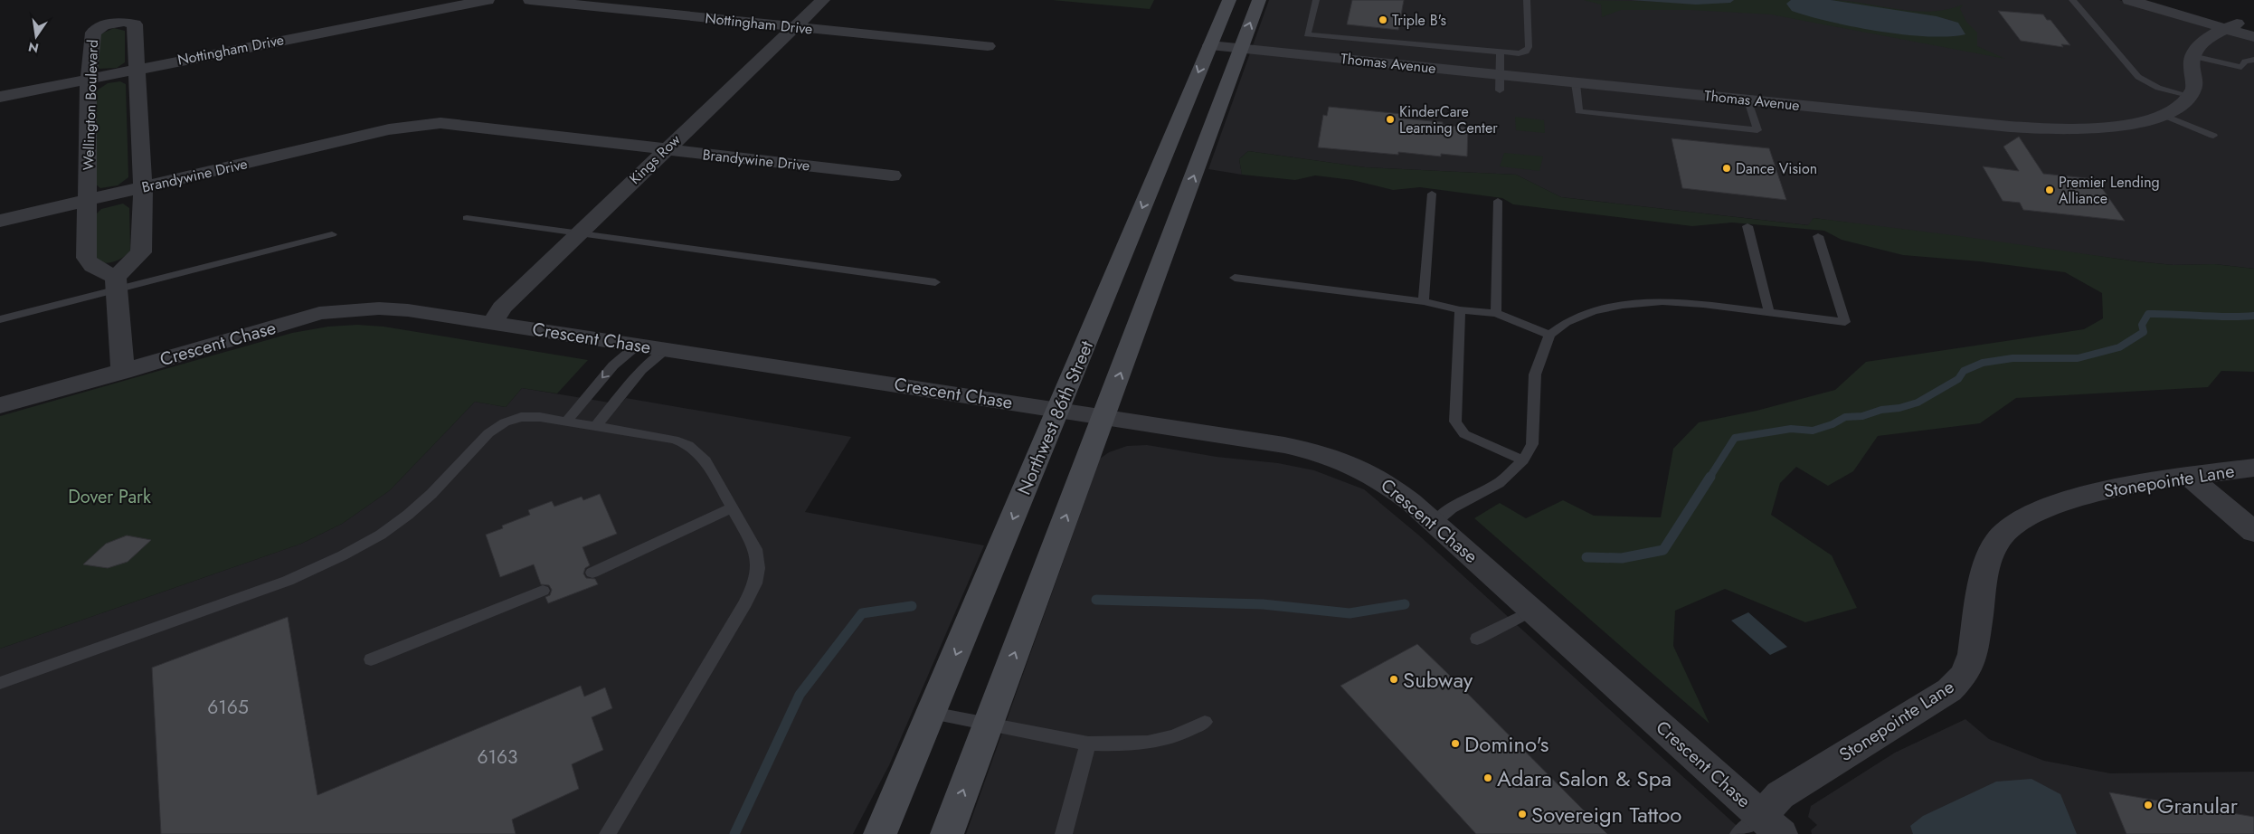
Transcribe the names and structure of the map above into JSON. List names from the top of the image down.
{
  "streets": {
    "main road": ["Northwest 86th Street"],
    "street": [
      "Nottingham Drive",
      "Thomas Avenue",
      "Wellington Boulevard",
      "Kings Row",
      "Brandywine Drive",
      "Crescent Chase",
      "Stonepointe Lane"
    ]
  },
  "crossings": [
    ["Nottingham Drive", "Wellington Boulevard"],
    ["Nottingham Drive", "Kings Row"],
    ["Thomas Avenue", "Northwest 86th Street"],
    ["Wellington Boulevard", "Brandywine Drive"],
    ["Kings Row", "Brandywine Drive"],
    ["Kings Row", "Crescent Chase"],
    ["Crescent Chase", "Northwest 86th Street"],
    ["Crescent Chase", "Stonepointe Lane"]
  ],
  "parks": ["Dover Park"],
  "places": [
    "Triple B's",
    "KinderCare Learning Center",
    "Dance Vision",
    "Premier Lending Alliance",
    "Subway",
    "Domino's",
    "Adara Salon & Spa",
    "Granular",
    "Sovereign Tattoo"
  ],
  "house_numbers": ["6165", "6163"],
  "north": "bottom"
}
